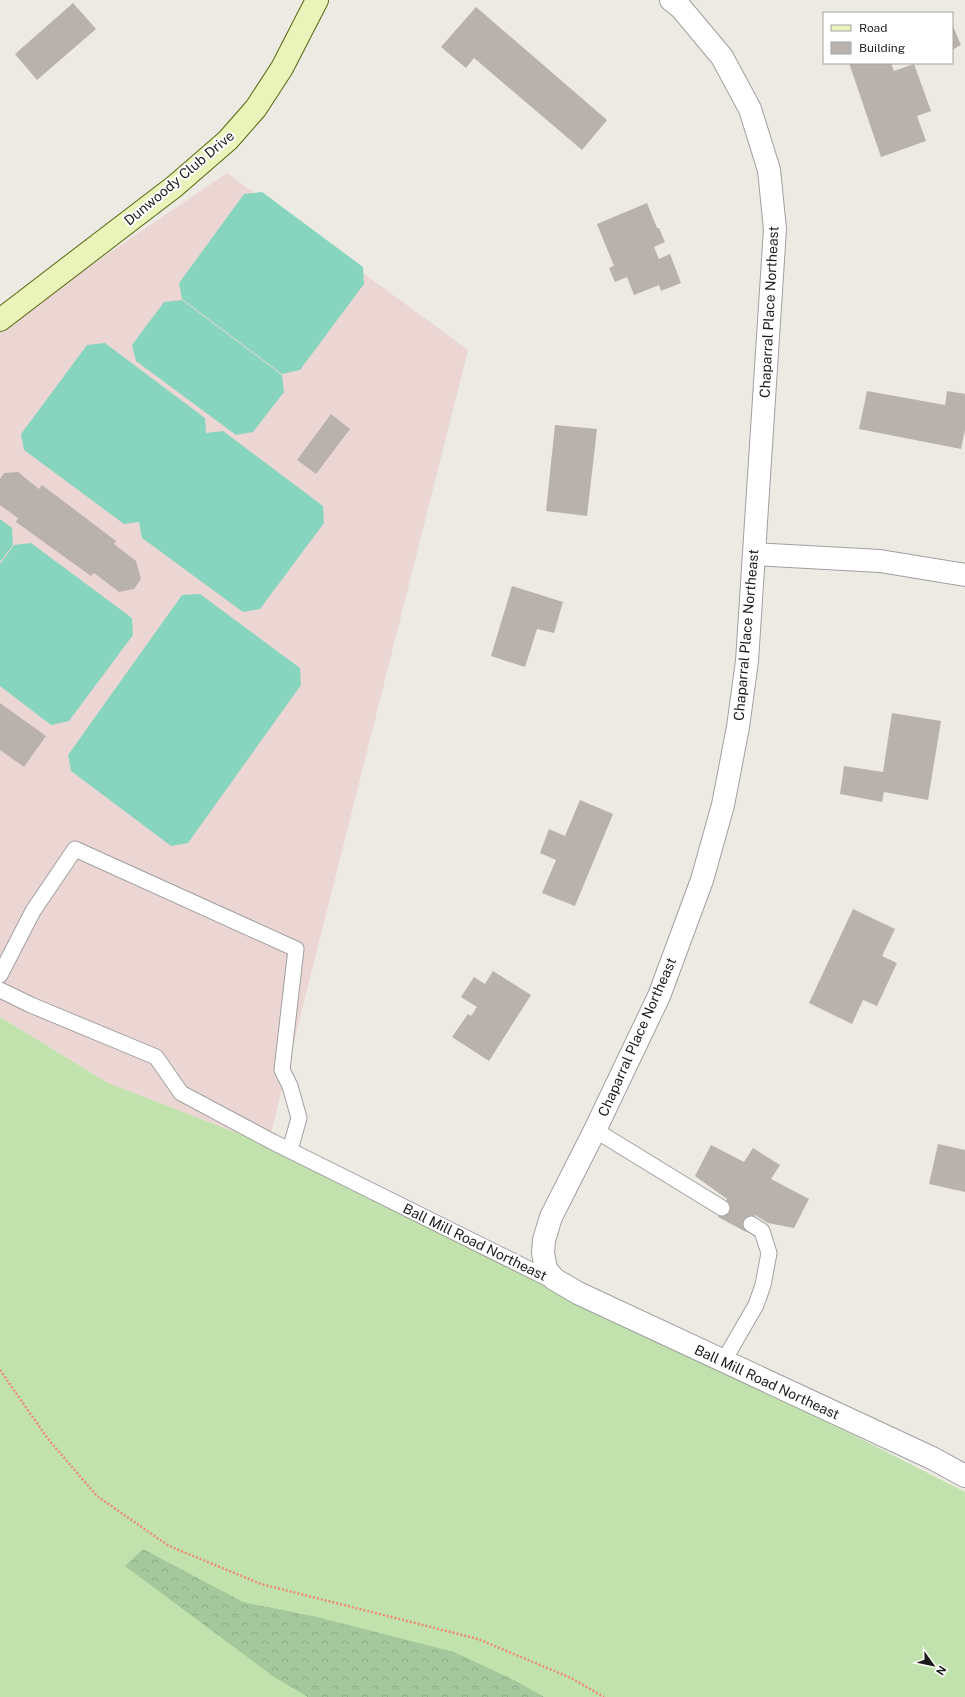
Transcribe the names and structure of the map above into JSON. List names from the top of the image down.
{
  "streets": {
    "street": ["Dunwoody Club Drive", "Chaparral Place Northeast", "Ball Mill Road Northeast"]
  },
  "crossings": [
    ["Chaparral Place Northeast", "Ball Mill Road Northeast"]
  ],
  "legend": ["Road", "Building"],
  "north": "bottom right"
}
